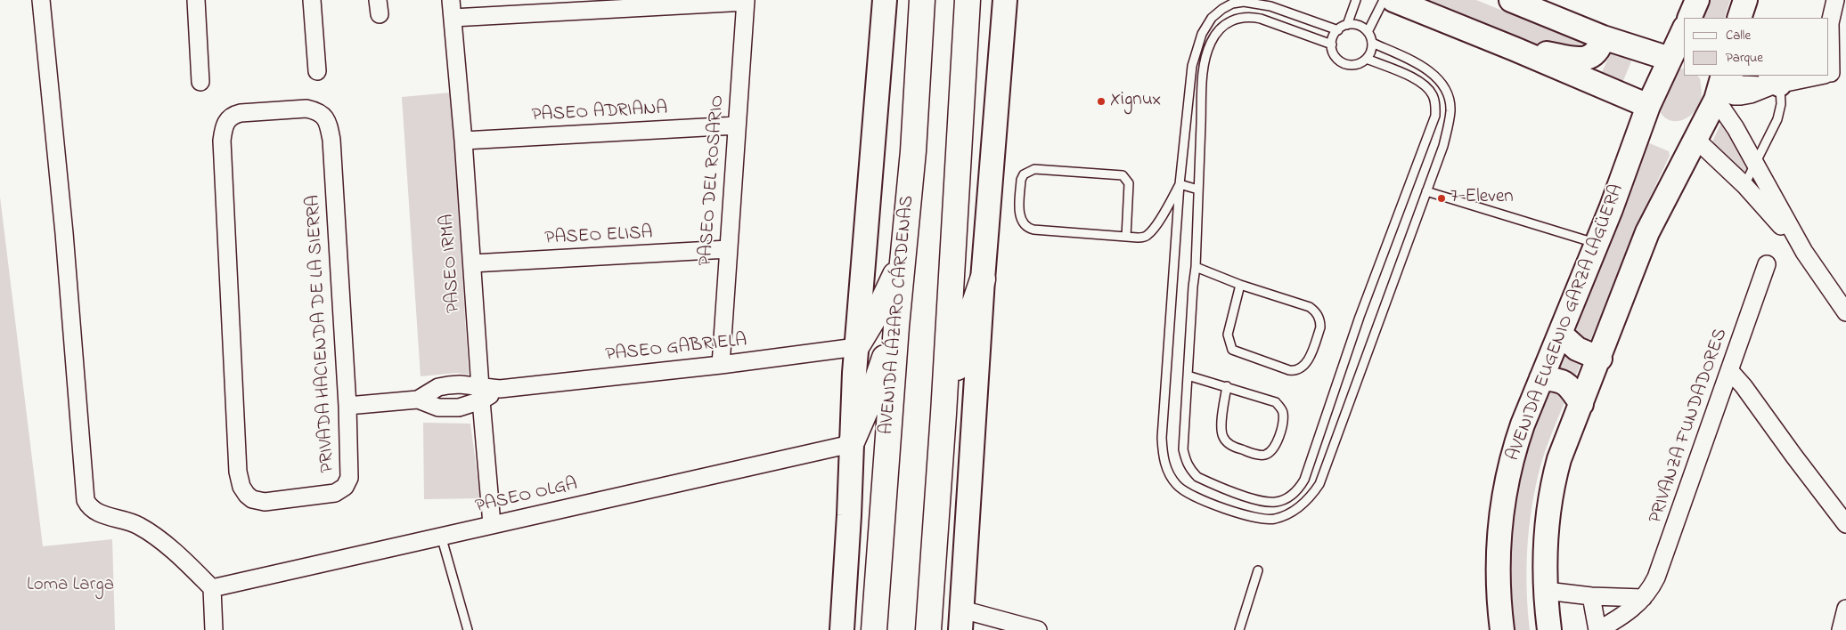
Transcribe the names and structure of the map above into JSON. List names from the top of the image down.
{
  "streets": {
    "highway": ["AVENIDA LÁZARO CÁRDENAS"],
    "street": [
      "PASEO ADRIANA",
      "PASEO DEL ROSARIO",
      "PASEO ELISA",
      "PASEO IRMA",
      "AVENIDA EUGENIO GARZA LAGÜERA",
      "PRIVADA HACIENDA DE LA SIERRA",
      "PASEO GABRIELA",
      "PRIVANZA FUNDADORES",
      "PASEO OLGA"
    ]
  },
  "crossings": [
    ["PASEO ADRIANA", "PASEO DEL ROSARIO"],
    ["PASEO ADRIANA", "PASEO IRMA"],
    ["PASEO DEL ROSARIO", "PASEO ELISA"],
    ["PASEO DEL ROSARIO", "PASEO GABRIELA"],
    ["PASEO ELISA", "PASEO IRMA"],
    ["PASEO IRMA", "PASEO GABRIELA"],
    ["PASEO IRMA", "PASEO OLGA"],
    ["AVENIDA LÁZARO CÁRDENAS", "PASEO GABRIELA"],
    ["AVENIDA LÁZARO CÁRDENAS", "PASEO OLGA"],
    ["PRIVADA HACIENDA DE LA SIERRA", "PASEO GABRIELA"]
  ],
  "parks": ["Loma Larga"],
  "places": ["Xignux", "7-Eleven"],
  "legend": ["Calle", "Parque"]
}
